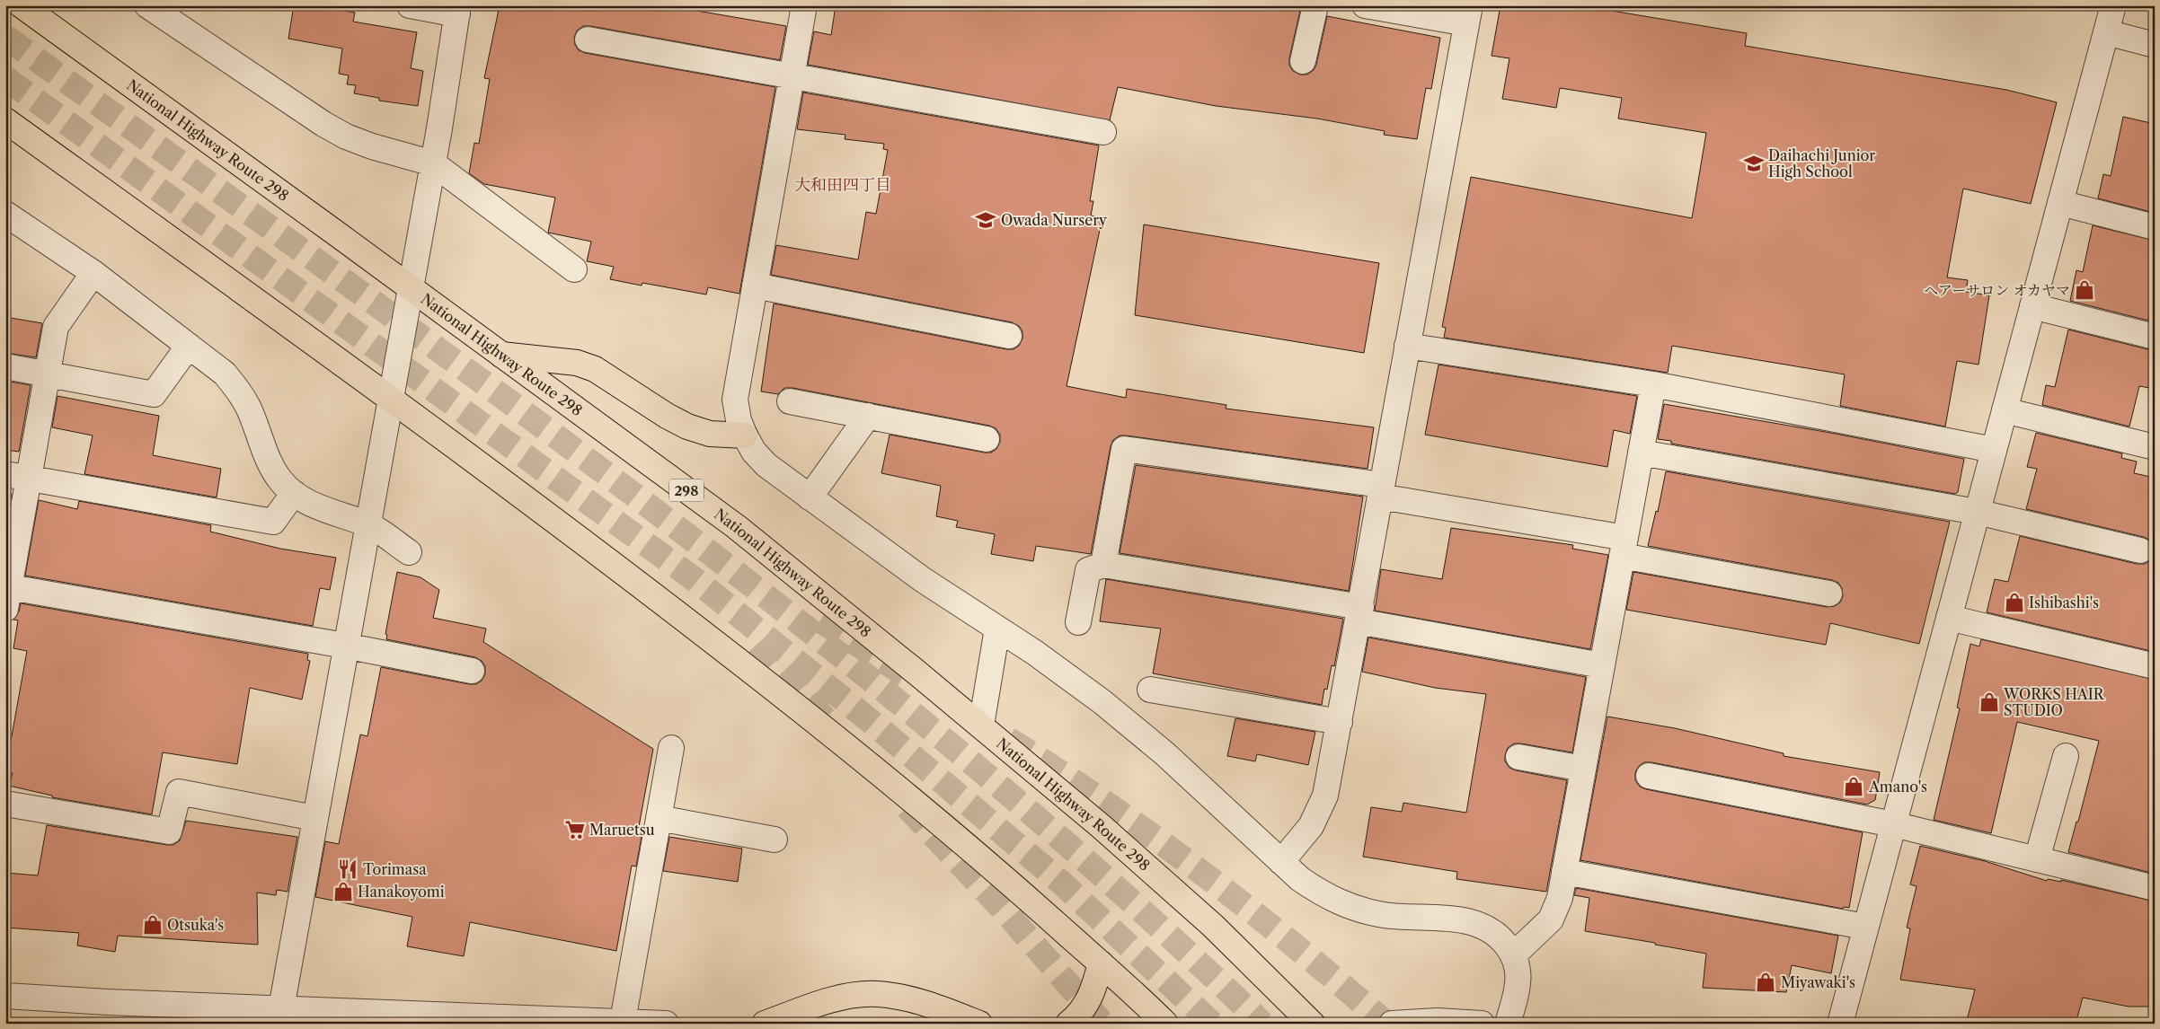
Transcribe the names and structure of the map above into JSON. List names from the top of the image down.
{
  "streets": {
    "highway": ["National Highway Route 298", "298"]
  },
  "districts": ["大和田四丁目"],
  "places": {
    "school or university": ["Daihachi Junior High School", "Owada Nursery"],
    "shop": [
      "ヘアーサロン オカヤマ",
      "Ishibashi's",
      "WORKS HAIR STUDIO",
      "Amano's",
      "Hanakoyomi",
      "Otsuka's",
      "Miyawaki's"
    ],
    "supermarket": ["Maruetsu"],
    "restaurant": ["Torimasa"]
  }
}
